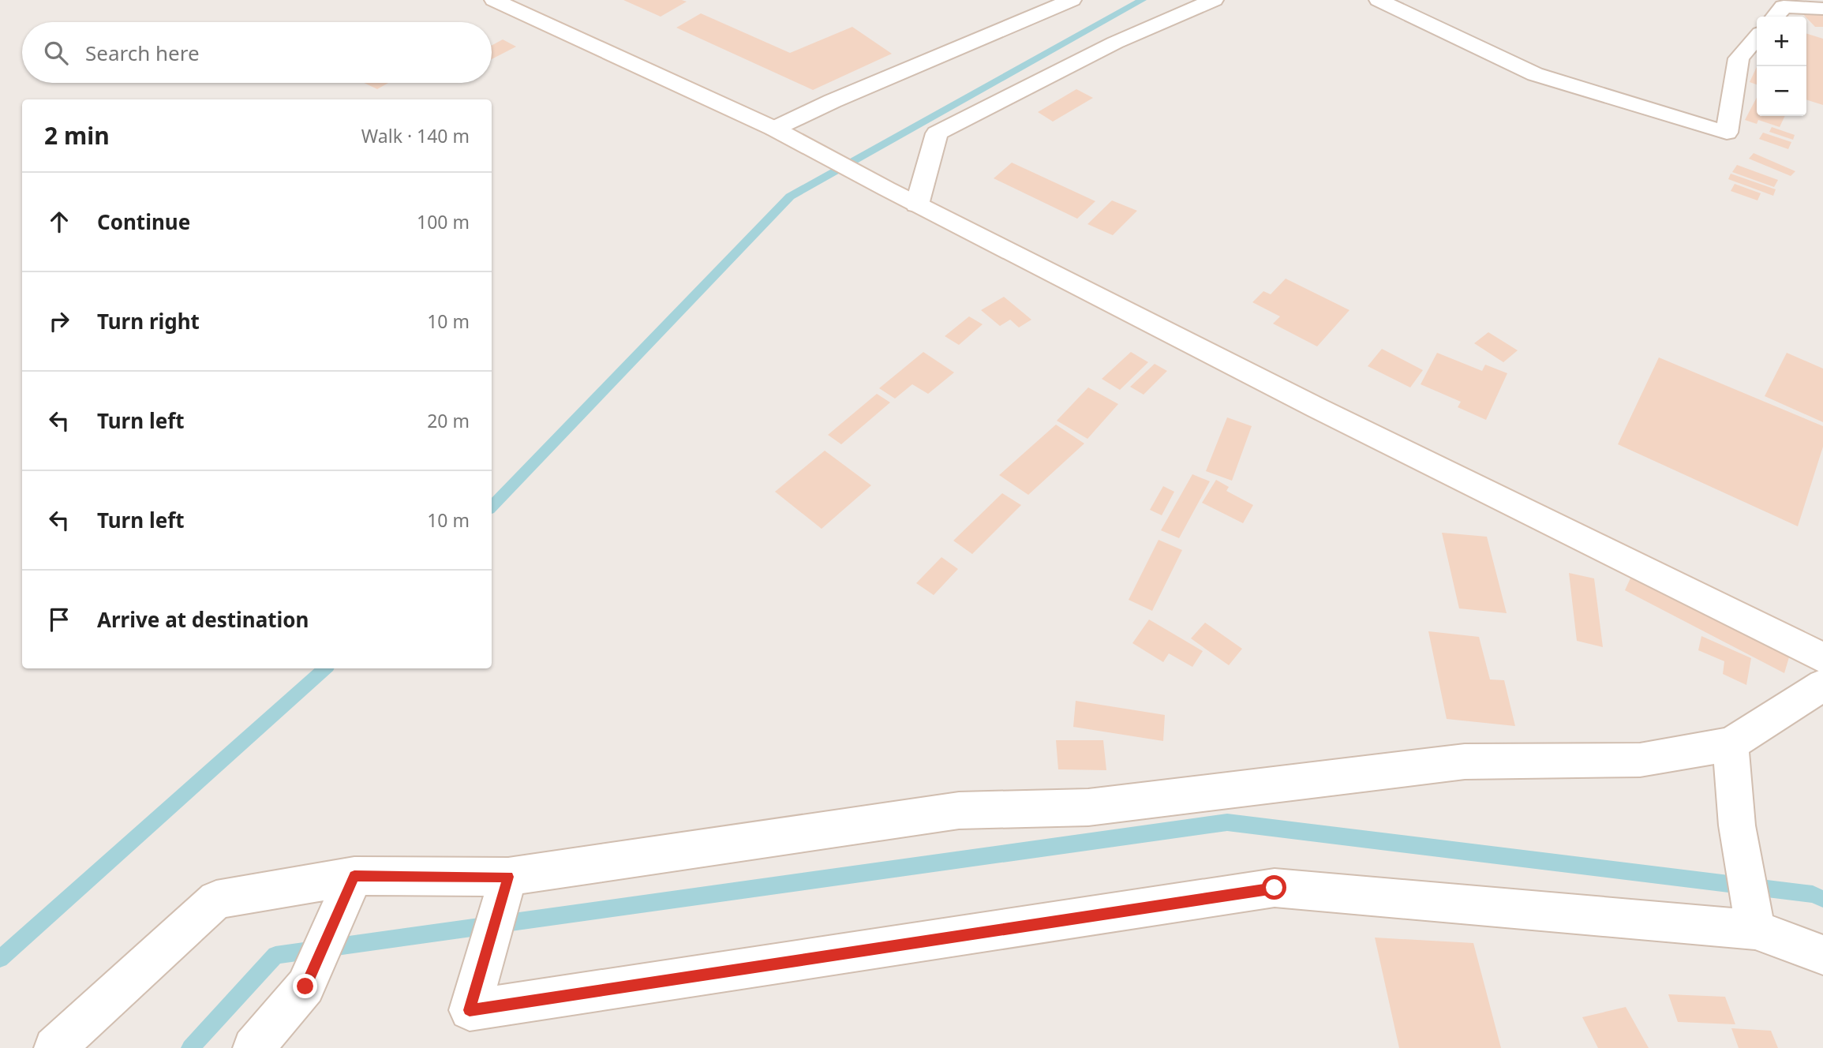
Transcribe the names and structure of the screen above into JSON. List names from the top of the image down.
{
  "page": {
    "map_buttons": ["+", "−"],
    "search": "Search here",
    "heading": ["2 min", "Walk · 140 m"],
    "list": [
      ["Continue", "100 m"],
      ["Turn right", "10 m"],
      ["Turn left", "20 m"],
      ["Turn left", "10 m"],
      "Arrive at destination"
    ]
  }
}
